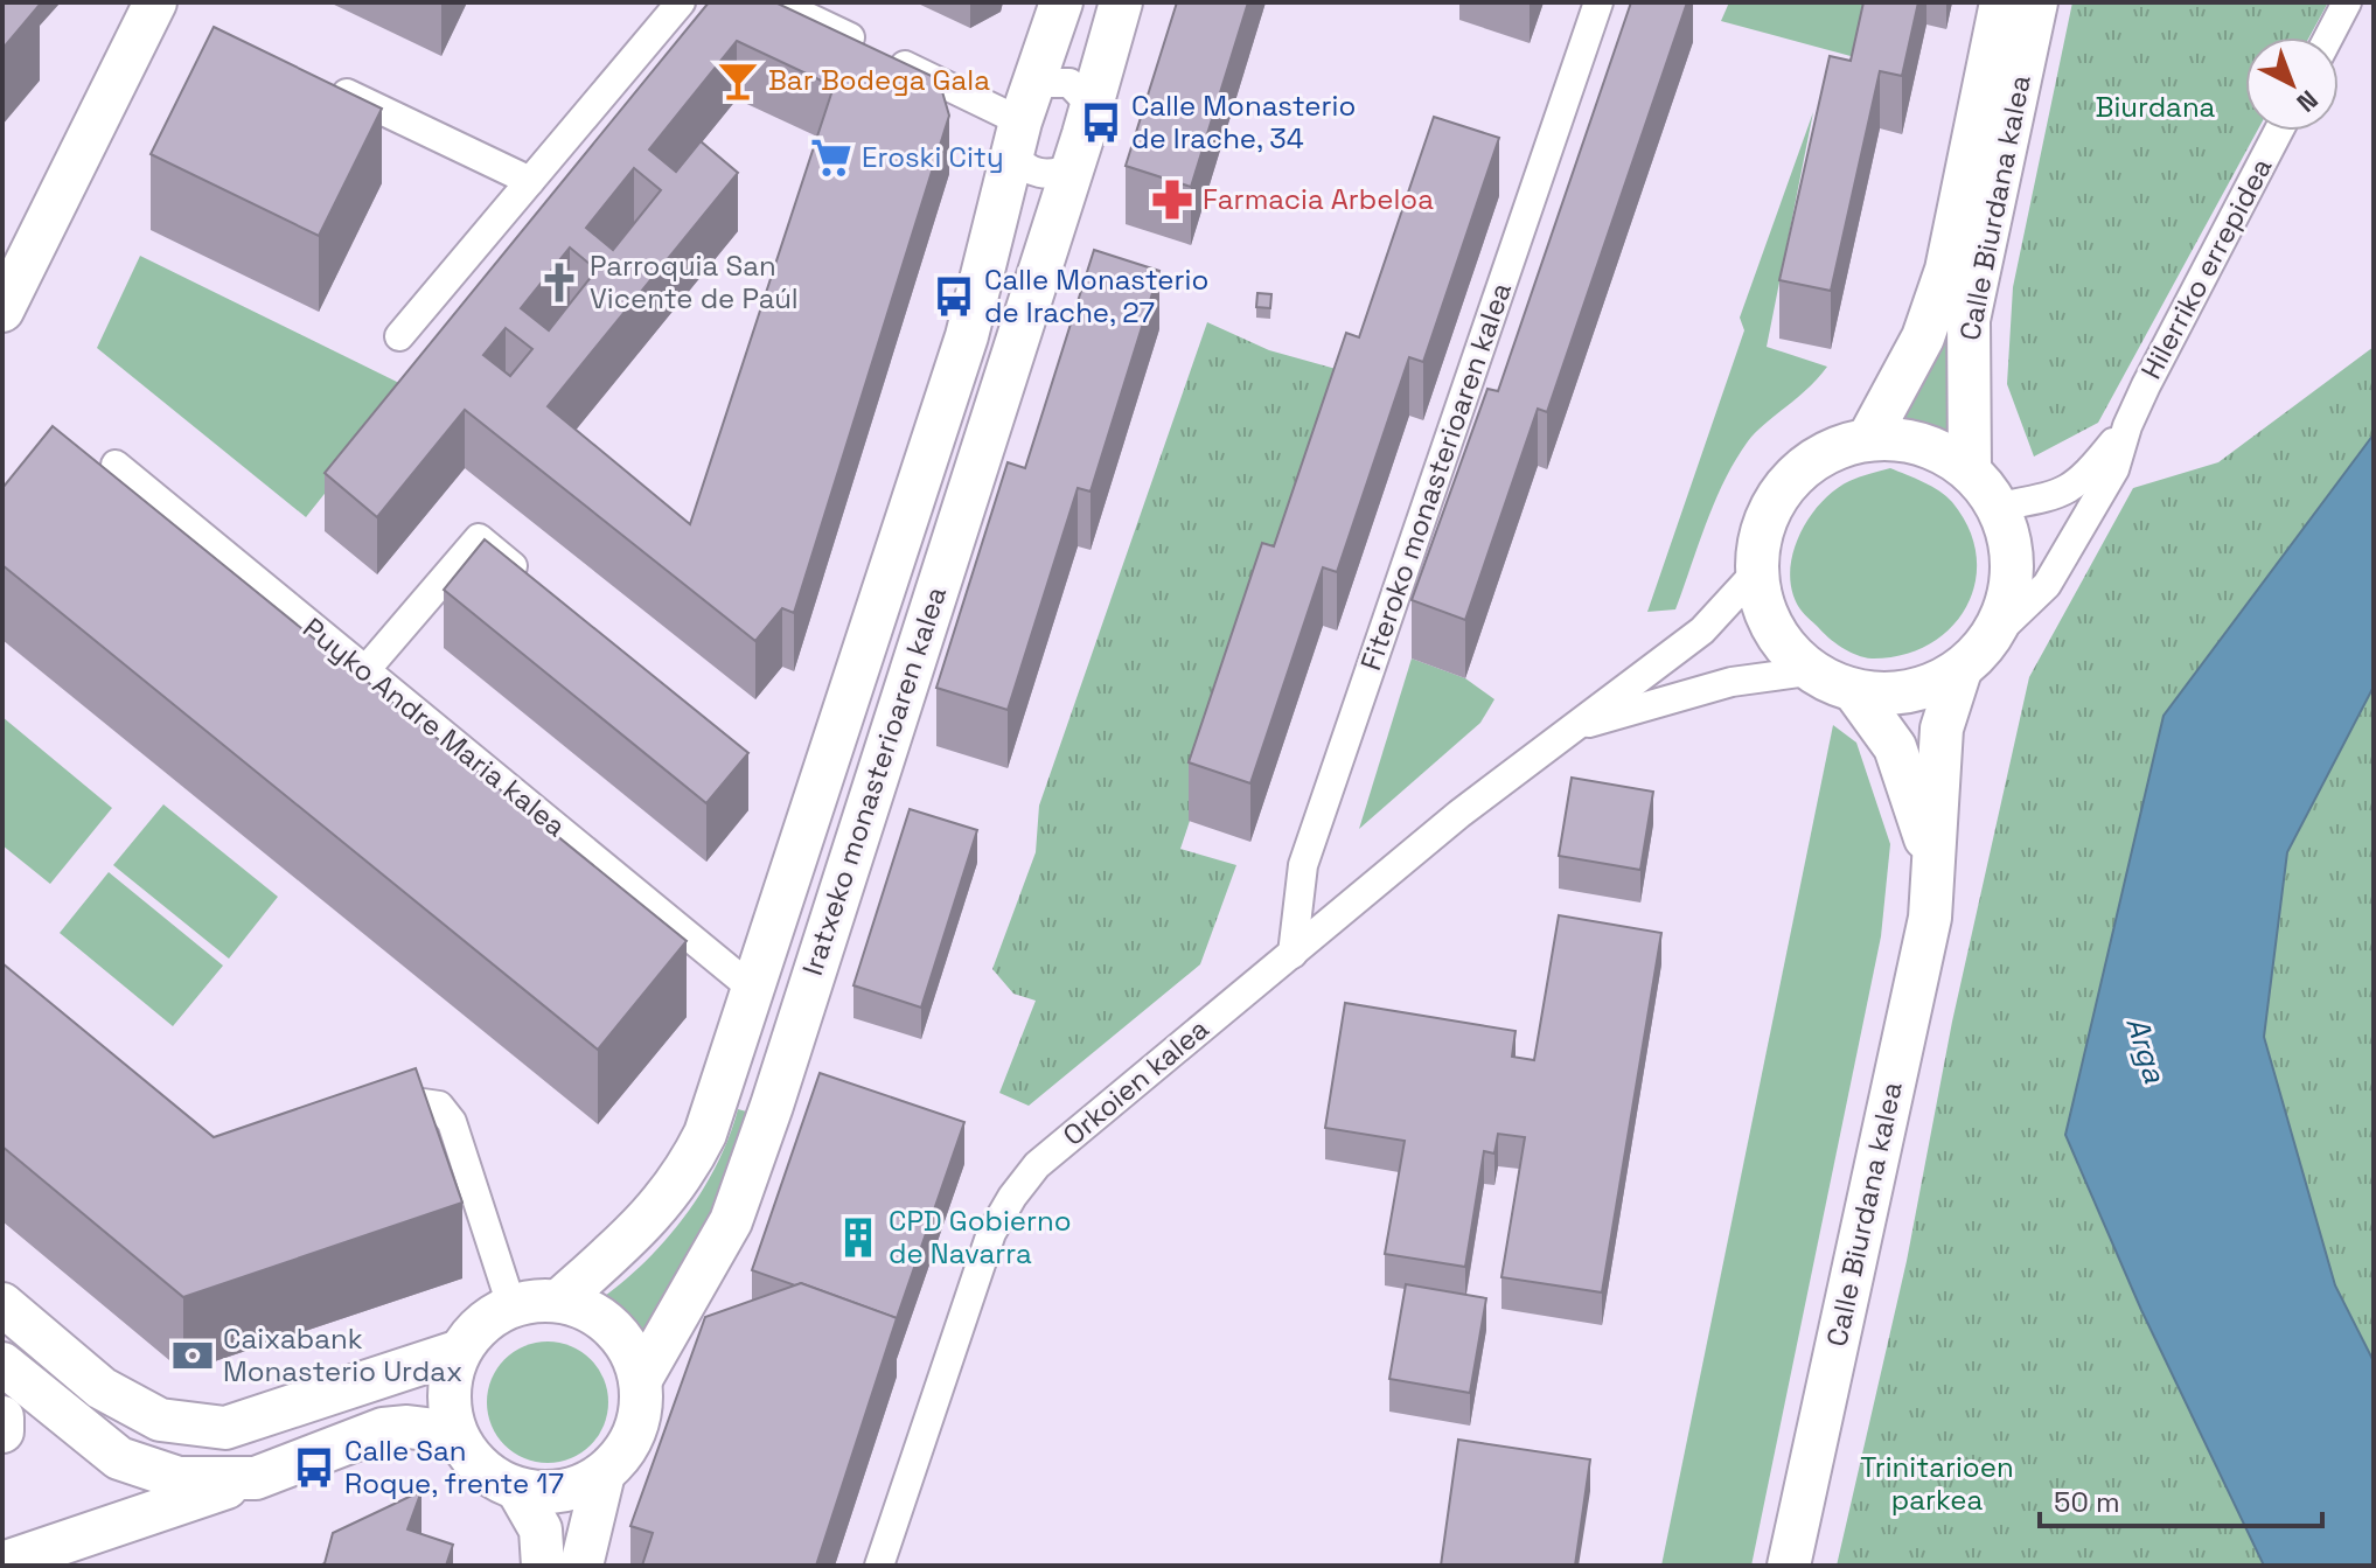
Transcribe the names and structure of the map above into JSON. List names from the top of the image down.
{
  "streets": {
    "street": [
      "Calle Biurdana kalea",
      "Hilerriko errepidea",
      "Fiteroko monasterioaren kalea",
      "Puyko Andre Maria kalea",
      "Iratxeko monasterioaren kalea",
      "Orkoien kalea"
    ]
  },
  "crossings": [
    ["Calle Biurdana kalea", "Hilerriko errepidea"],
    ["Calle Biurdana kalea", "Orkoien kalea"],
    ["Hilerriko errepidea", "Orkoien kalea"],
    ["Fiteroko monasterioaren kalea", "Orkoien kalea"],
    ["Puyko Andre Maria kalea", "Iratxeko monasterioaren kalea"]
  ],
  "water": ["Arga"],
  "parks": ["Biurdana", "Trinitarioen parkea"],
  "places": {
    "bar": ["Bar Bodega Gala"],
    "bus stop": ["Calle Monasterio de Irache, 34", "Calle Monasterio de Irache, 27", "Calle San Roque, frente 17"],
    "supermarket": ["Eroski City"],
    "pharmacy": ["Farmacia Arbeloa"],
    "church": ["Parroquia San Vicente de Paúl"],
    "building": ["CPD Gobierno de Navarra"],
    "bank": ["Caixabank Monasterio Urdax"]
  },
  "scale_bar": "50 m",
  "north": "bottom right"
}
